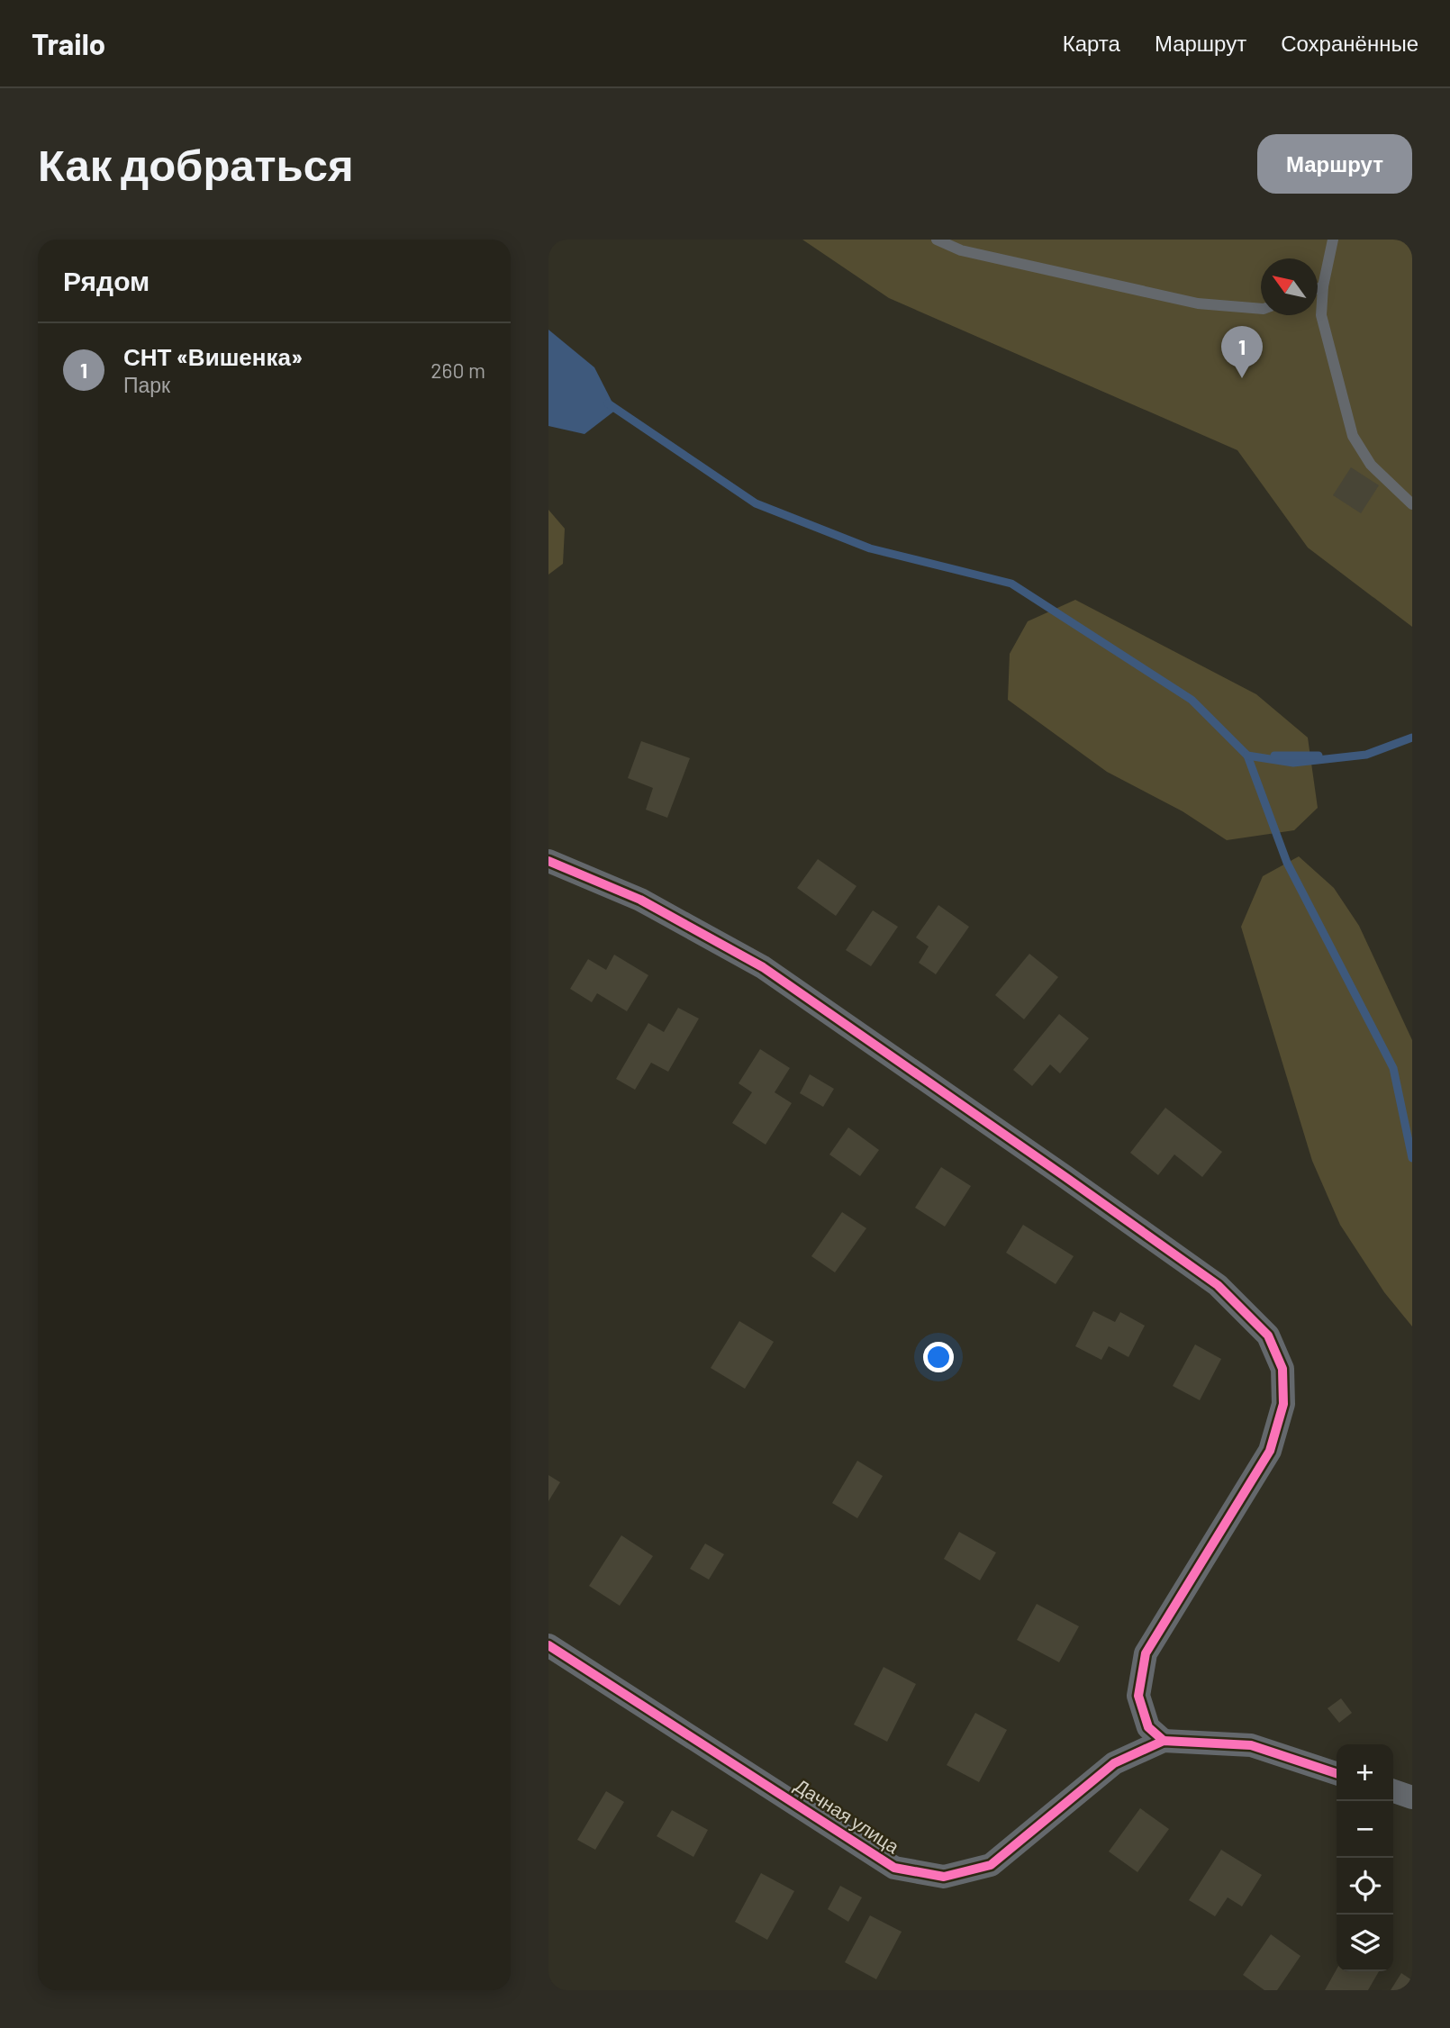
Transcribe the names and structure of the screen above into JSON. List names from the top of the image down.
{
  "streets": {
    "street": ["Дачная улица"]
  },
  "north": "top left",
  "page": {
    "header": "Trailo",
    "nav": ["Карта", "Маршрут", "Сохранённые"],
    "buttons": "Маршрут",
    "title": "Как добраться",
    "heading": "Рядом",
    "list": [
      {
        "mark": "1",
        "name": "СНТ «Вишенка»",
        "note": "Парк",
        "value": "260 m"
      }
    ],
    "pins": "1",
    "map_buttons": ["+", "−"]
  }
}
